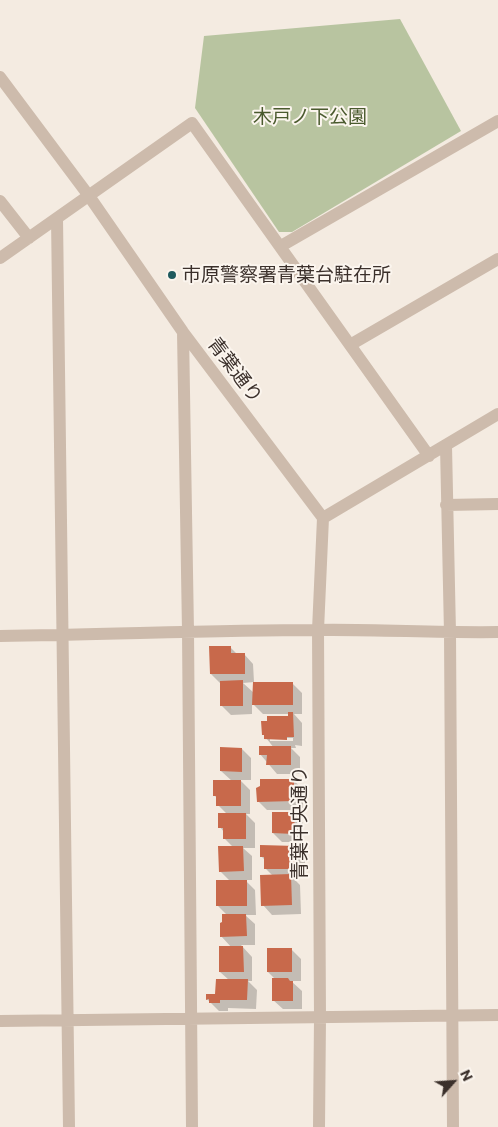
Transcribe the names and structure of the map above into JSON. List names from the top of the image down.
{
  "streets": {
    "street": ["青葉通り", "青葉中央通り"]
  },
  "crossings": [
    ["青葉通り", "青葉中央通り"]
  ],
  "parks": ["木戸ノ下公園"],
  "places": ["市原警察署青葉台駐在所"],
  "north": "top right"
}
